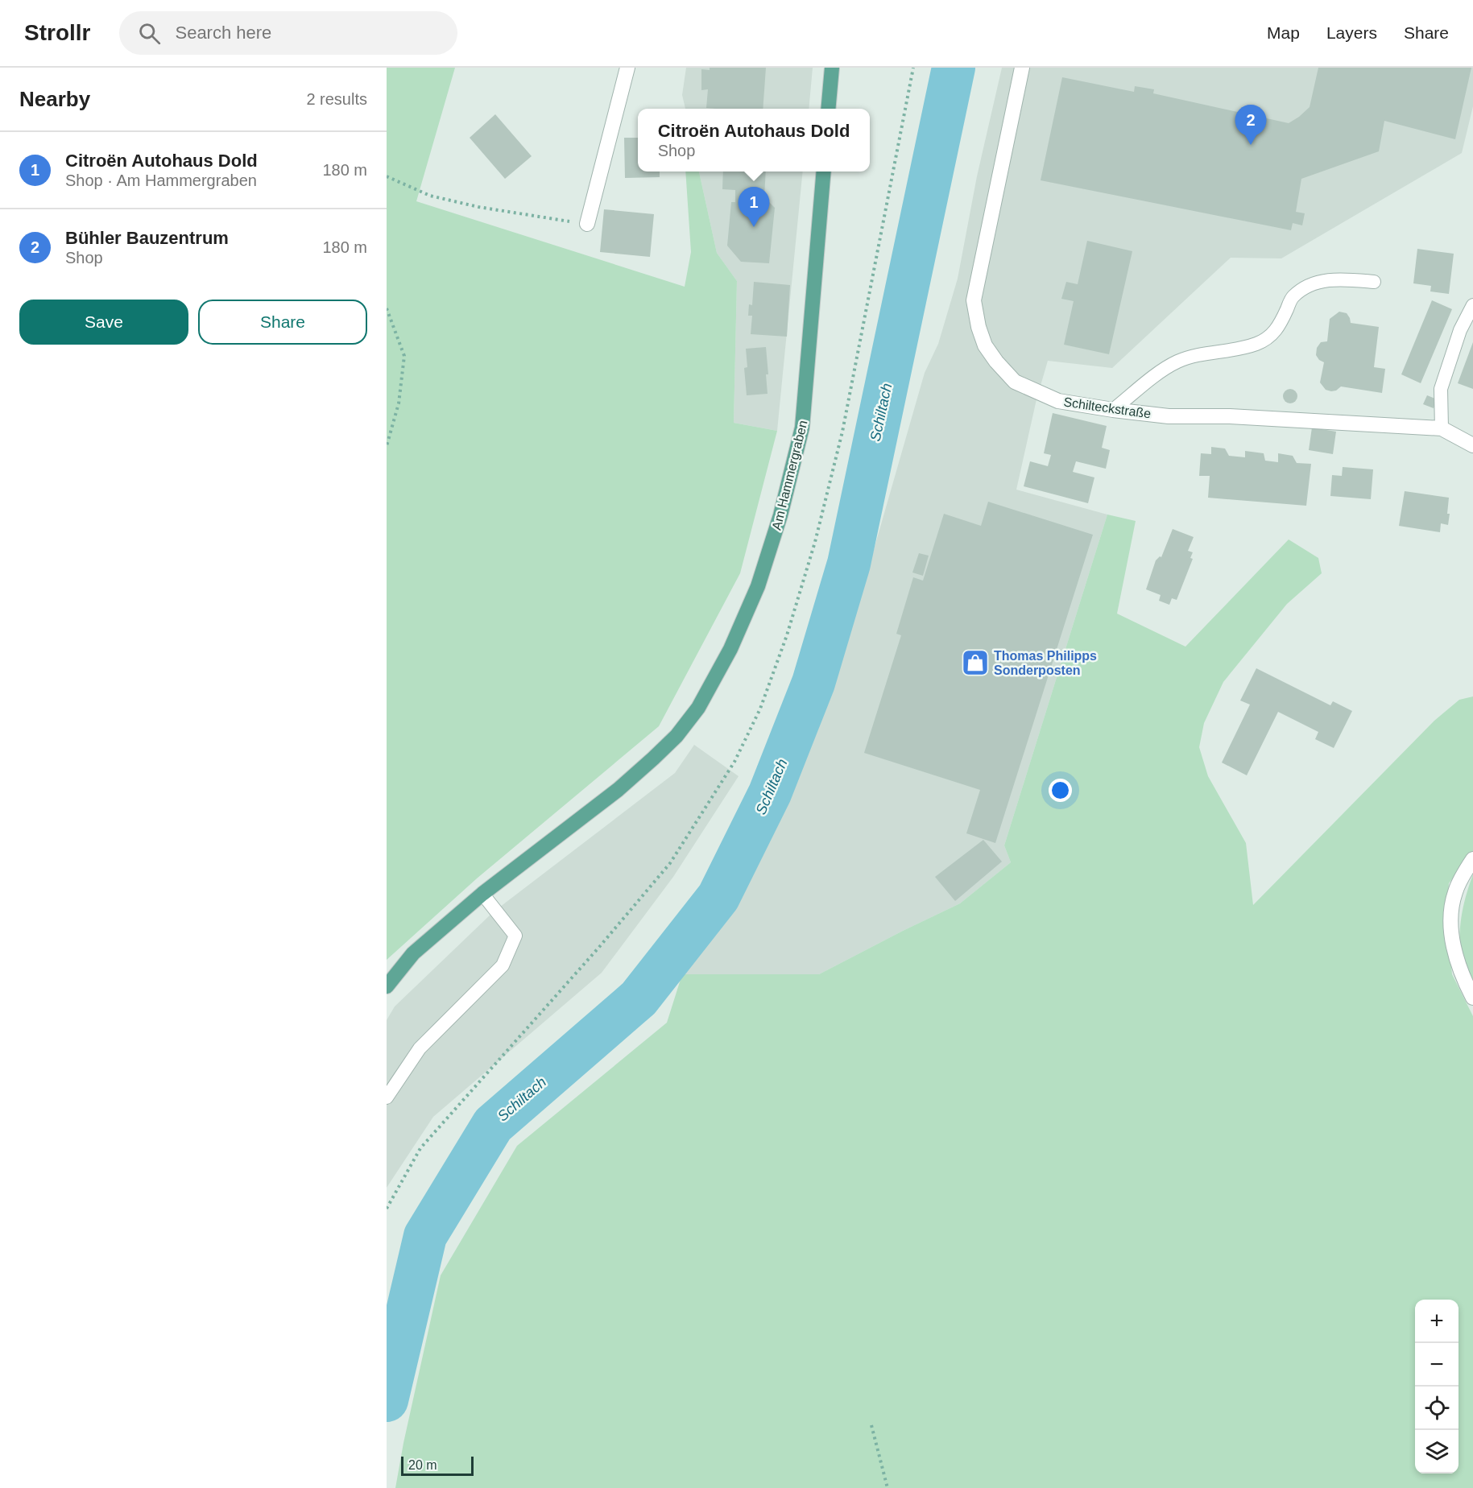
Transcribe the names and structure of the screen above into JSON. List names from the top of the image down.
{
  "streets": {
    "main road": ["Am Hammergraben"],
    "street": ["Schilteckstraße"]
  },
  "water": ["Schiltach"],
  "places": {
    "shop": ["Thomas Philipps Sonderposten"]
  },
  "scale_bar": "20 m",
  "page": {
    "header": "Strollr",
    "search": "Search here",
    "nav": ["Map", "Layers", "Share"],
    "heading": ["Nearby", "2 results"],
    "pins": ["2", "1"],
    "popup": ["Citroën Autohaus Dold", "Shop"],
    "list": [
      {
        "mark": "1",
        "name": "Citroën Autohaus Dold",
        "note": "Shop · Am Hammergraben",
        "value": "180 m"
      },
      {
        "mark": "2",
        "name": "Bühler Bauzentrum",
        "note": "Shop",
        "value": "180 m"
      }
    ],
    "buttons": ["Save", "Share"],
    "map_buttons": ["+", "−"],
    "scale": "20 m"
  }
}
